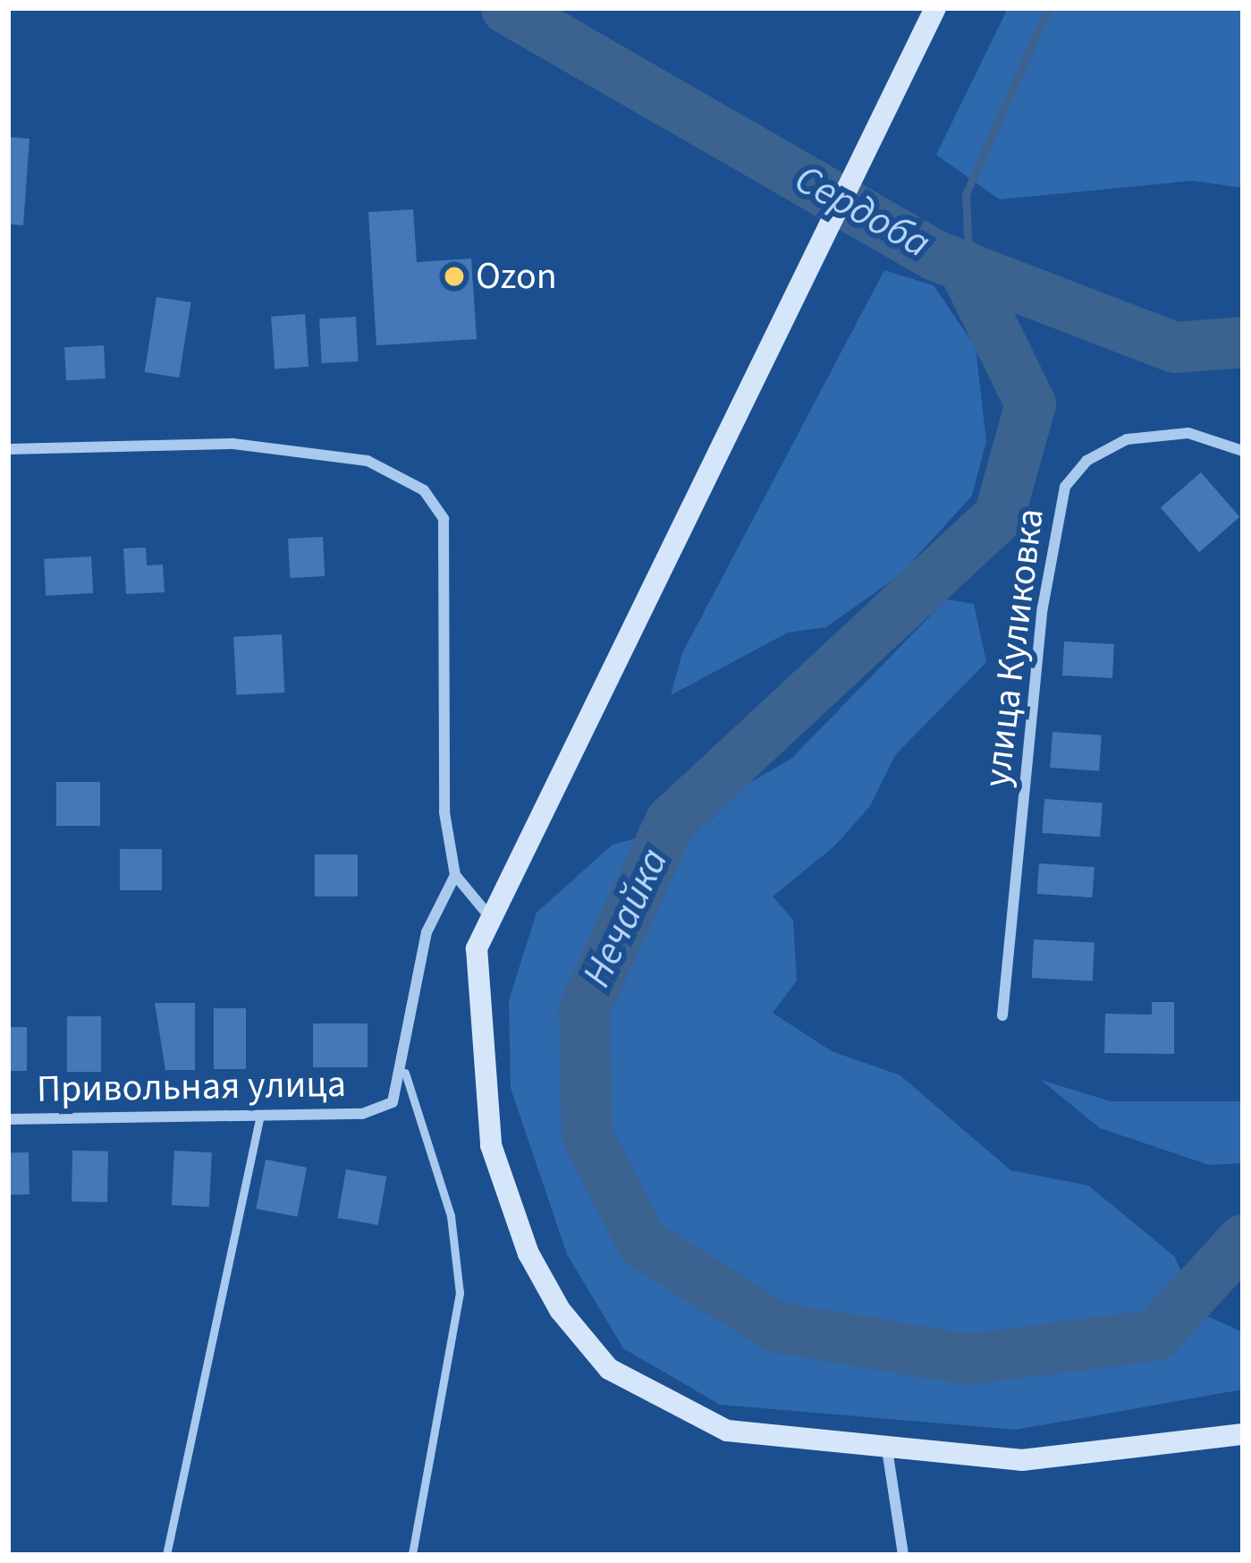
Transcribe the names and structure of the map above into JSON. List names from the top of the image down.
{
  "streets": {
    "street": ["улица Куликовка", "Привольная улица"]
  },
  "water": ["Сердоба", "Нечайка"],
  "places": ["Ozon"]
}
